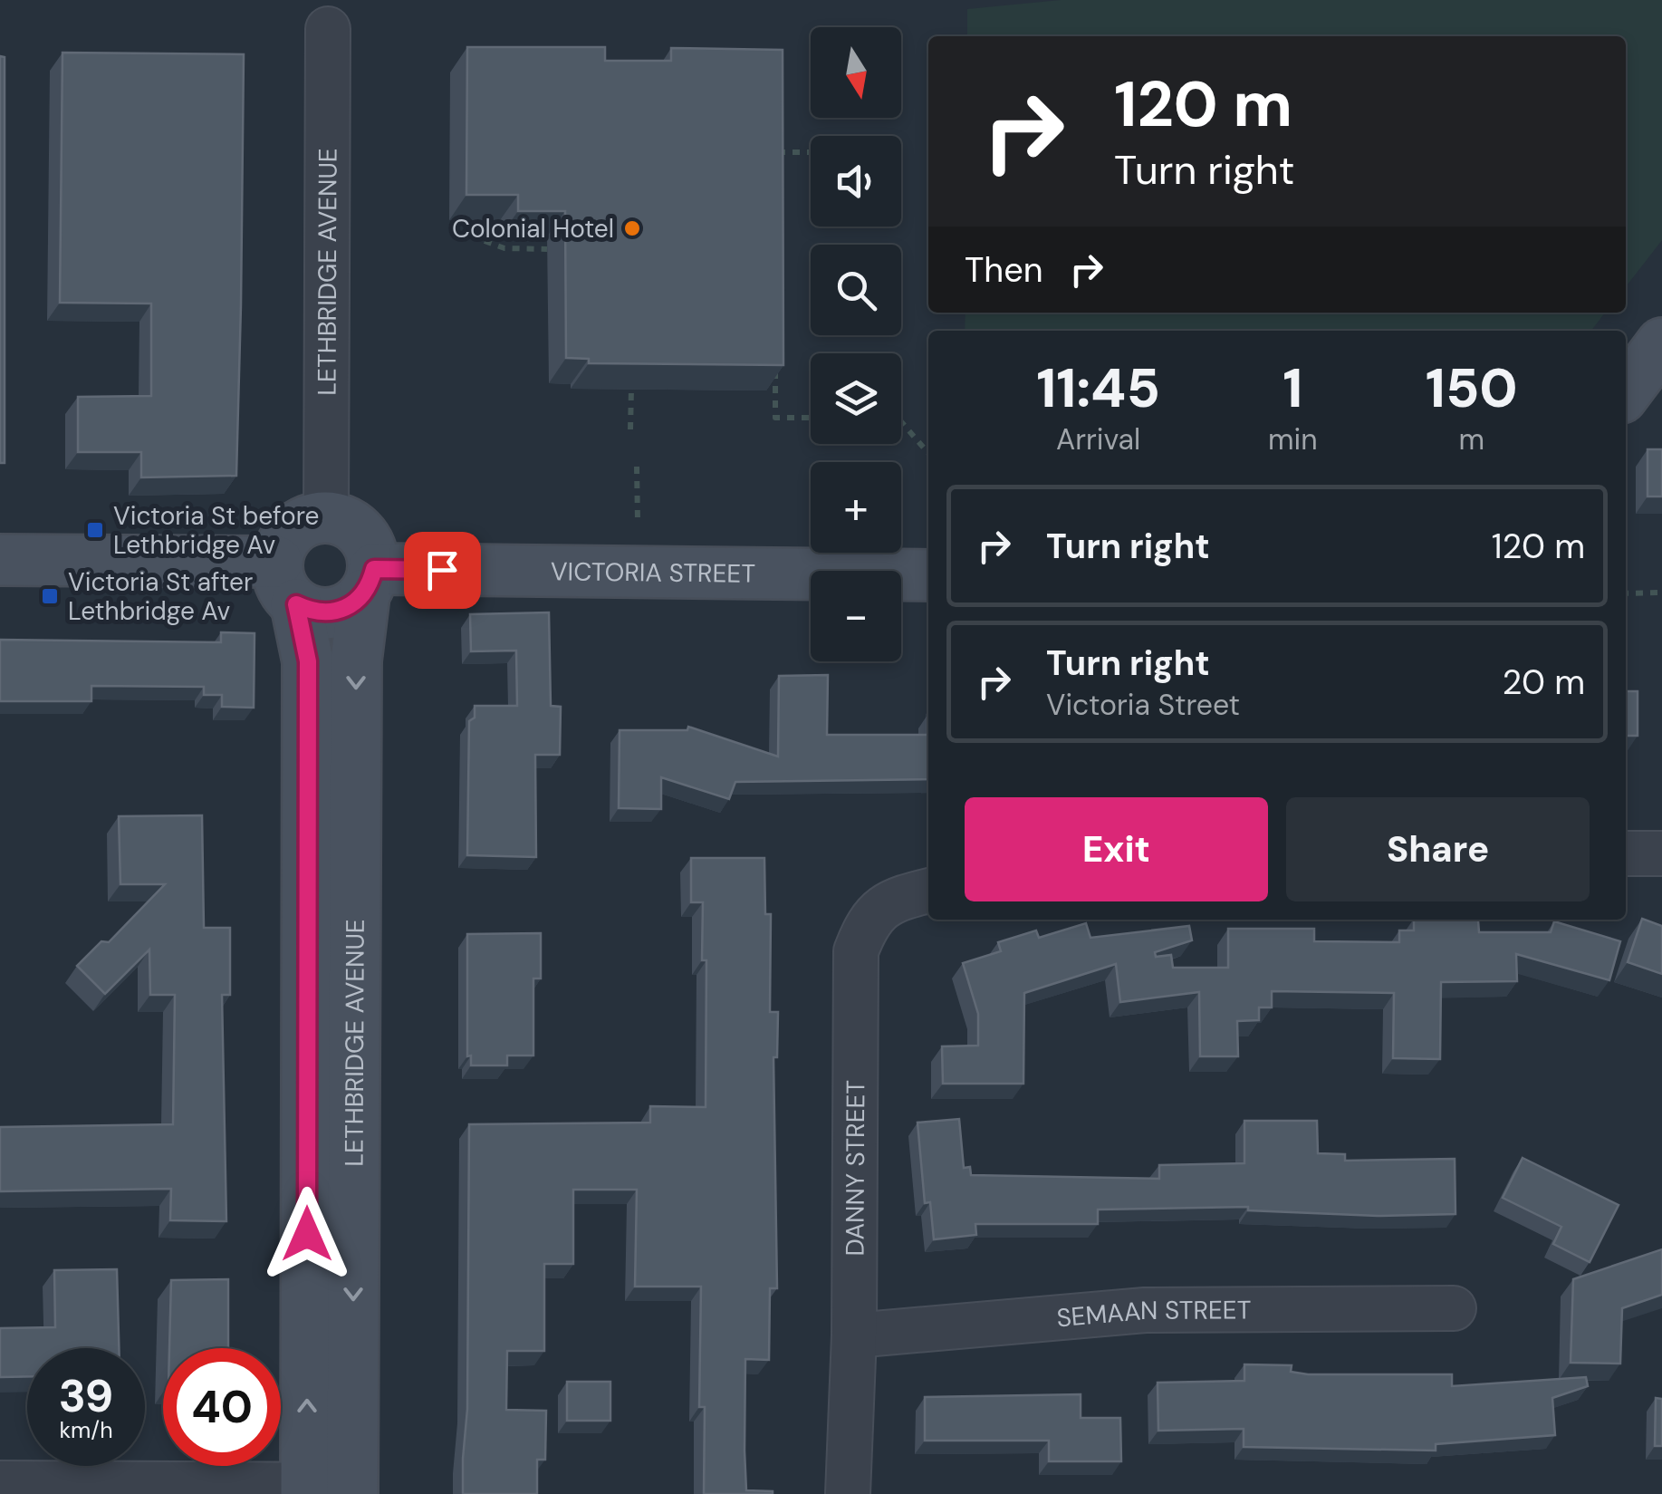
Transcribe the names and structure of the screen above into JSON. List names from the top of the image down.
{
  "streets": {
    "street": [
      "LETHBRIDGE AVENUE",
      "VICTORIA STREET",
      "DANNY STREET",
      "SEMAAN STREET"
    ]
  },
  "crossings": [
    ["LETHBRIDGE AVENUE", "VICTORIA STREET"],
    ["DANNY STREET", "SEMAAN STREET"]
  ],
  "places": {
    "other": ["Colonial Hotel"],
    "transit": ["Victoria St before Lethbridge Av", "Victoria St after Lethbridge Av"]
  },
  "north": "bottom",
  "page": {
    "map_buttons": ["+", "−"],
    "turn": ["120 m", "Turn right"],
    "then": "Then",
    "eta": [
      "11:45",
      "Arrival",
      "1",
      "min",
      "150",
      "m"
    ],
    "list": [
      {
        "name": "Turn right",
        "value": "120 m"
      },
      {
        "name": "Turn right",
        "note": "Victoria Street",
        "value": "20 m"
      }
    ],
    "buttons": ["Exit", "Share"],
    "speed": "39 km/h",
    "limit": "40"
  }
}
